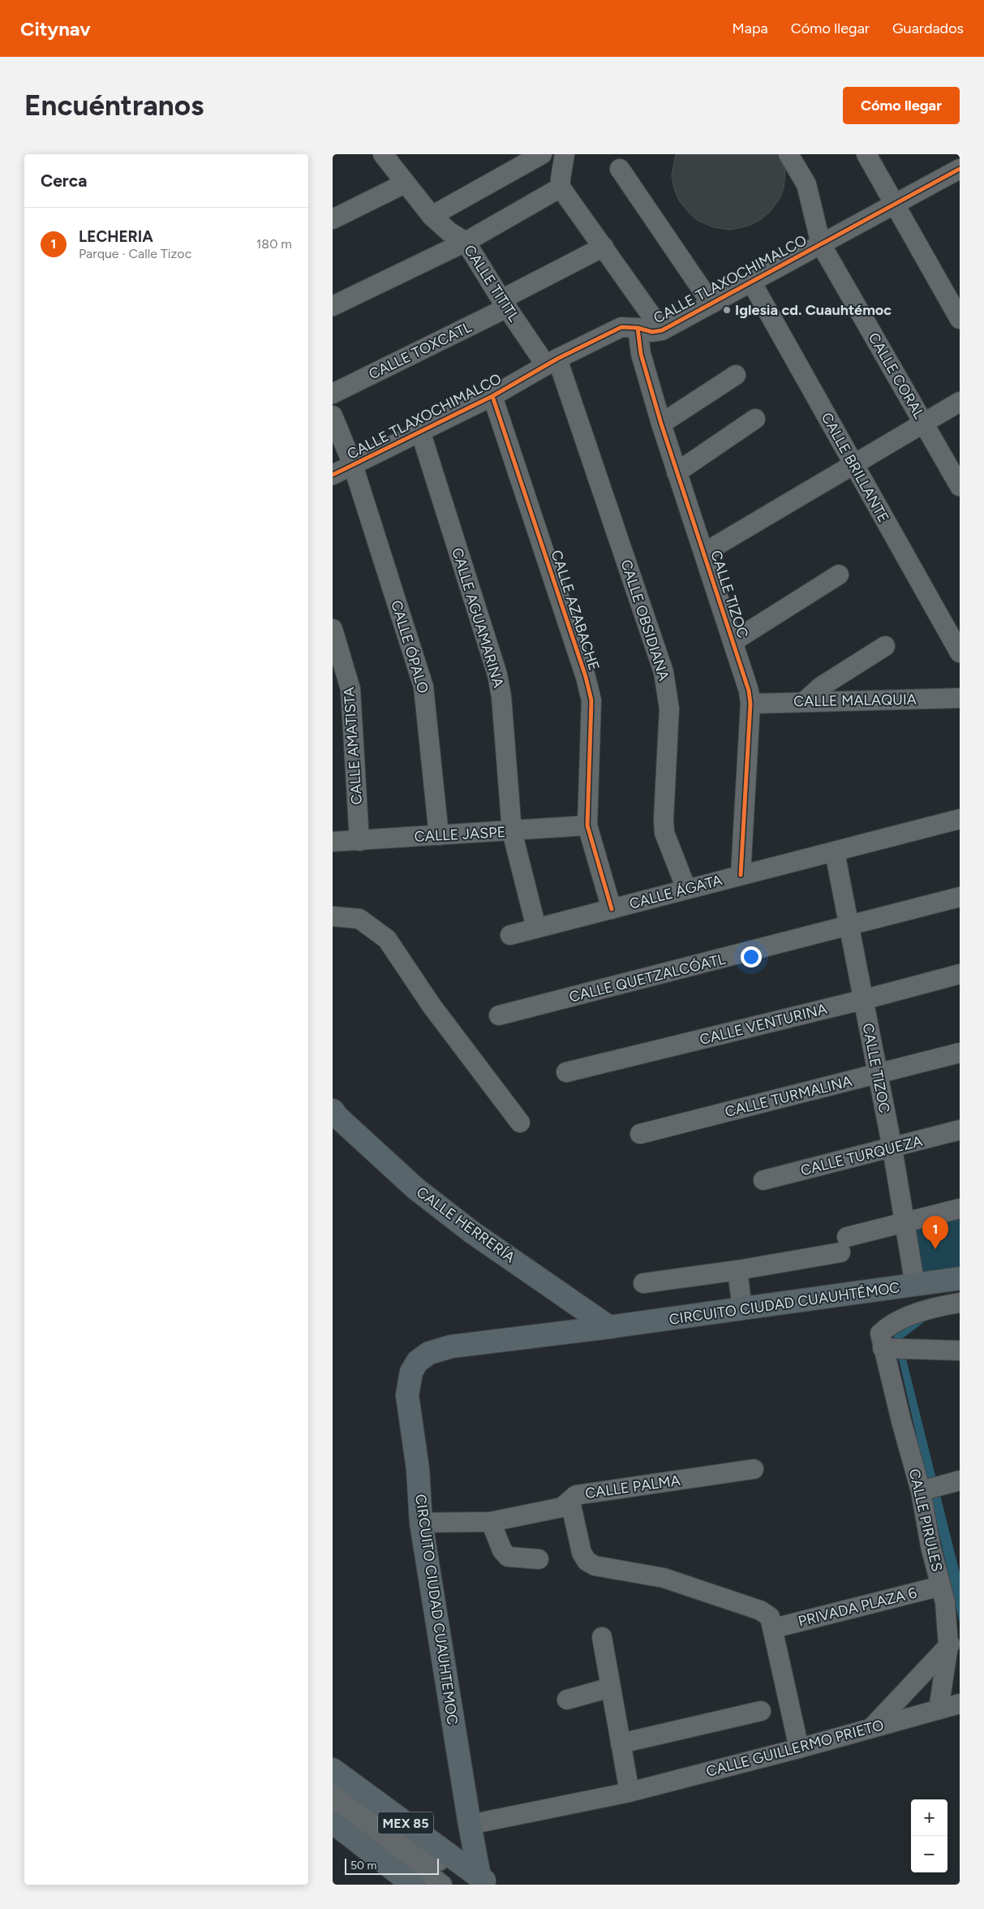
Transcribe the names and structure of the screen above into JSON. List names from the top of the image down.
{
  "streets": {
    "main road": [
      "CALLE HERRERÍA",
      "CIRCUITO CIUDAD CUAUHTÉMOC",
      "CIRCUITO CIUDAD CUAUHTEMOC",
      "MEX 85"
    ],
    "street": [
      "CALLE TLAXOCHIMALCO",
      "CALLE TITITL",
      "CALLE TOXCATL",
      "CALLE CORAL",
      "CALLE BRILLANTE",
      "CALLE TIZOC",
      "CALLE AZABACHE",
      "CALLE AGUAMARINA",
      "CALLE OBSIDIANA",
      "CALLE ÓPALO",
      "CALLE MALAQUIA",
      "CALLE AMATISTA",
      "CALLE JASPE",
      "CALLE ÁGATA",
      "CALLE QUETZALCÓATL",
      "CALLE VENTURINA",
      "CALLE TURMALINA",
      "CALLE TURQUEZA",
      "CALLE PALMA",
      "CALLE PIRULES",
      "PRIVADA PLAZA 6",
      "CALLE GUILLERMO PRIETO"
    ]
  },
  "crossings": [
    ["CALLE TLAXOCHIMALCO", "CALLE TITITL"],
    ["CALLE TLAXOCHIMALCO", "CALLE CORAL"],
    ["CALLE TLAXOCHIMALCO", "CALLE BRILLANTE"],
    ["CALLE TLAXOCHIMALCO", "CALLE TIZOC"],
    ["CALLE TLAXOCHIMALCO", "CALLE AZABACHE"],
    ["CALLE TLAXOCHIMALCO", "CALLE AGUAMARINA"],
    ["CALLE TLAXOCHIMALCO", "CALLE OBSIDIANA"],
    ["CALLE TLAXOCHIMALCO", "CALLE ÓPALO"],
    ["CALLE TITITL", "CALLE TOXCATL"],
    ["CALLE TITITL", "CALLE OBSIDIANA"],
    ["CALLE TIZOC", "CALLE MALAQUIA"],
    ["CALLE TIZOC", "CALLE ÁGATA"],
    ["CALLE TIZOC", "CALLE QUETZALCÓATL"],
    ["CALLE TIZOC", "CALLE VENTURINA"],
    ["CALLE TIZOC", "CALLE TURMALINA"],
    ["CALLE TIZOC", "CALLE TURQUEZA"],
    ["CALLE TIZOC", "CIRCUITO CIUDAD CUAUHTÉMOC"],
    ["CALLE AZABACHE", "CALLE JASPE"],
    ["CALLE AZABACHE", "CALLE ÁGATA"],
    ["CALLE AGUAMARINA", "CALLE JASPE"],
    ["CALLE AGUAMARINA", "CALLE ÁGATA"],
    ["CALLE OBSIDIANA", "CALLE ÁGATA"],
    ["CALLE ÓPALO", "CALLE JASPE"],
    ["CALLE AMATISTA", "CALLE JASPE"],
    ["CALLE HERRERÍA", "CIRCUITO CIUDAD CUAUHTÉMOC"],
    ["CALLE HERRERÍA", "CIRCUITO CIUDAD CUAUHTEMOC"],
    ["CIRCUITO CIUDAD CUAUHTÉMOC", "CIRCUITO CIUDAD CUAUHTEMOC"],
    ["CALLE PALMA", "CIRCUITO CIUDAD CUAUHTEMOC"],
    ["CALLE PIRULES", "PRIVADA PLAZA 6"],
    ["CALLE PIRULES", "CALLE GUILLERMO PRIETO"],
    ["CIRCUITO CIUDAD CUAUHTEMOC", "CALLE GUILLERMO PRIETO"],
    ["CIRCUITO CIUDAD CUAUHTEMOC", "MEX 85"]
  ],
  "places": ["Iglesia cd. Cuauhtémoc"],
  "scale_bar": "50 m",
  "page": {
    "header": "Citynav",
    "nav": ["Mapa", "Cómo llegar", "Guardados"],
    "buttons": "Cómo llegar",
    "title": "Encuéntranos",
    "heading": "Cerca",
    "list": [
      {
        "mark": "1",
        "name": "LECHERIA",
        "note": "Parque · Calle Tizoc",
        "value": "180 m"
      }
    ],
    "pins": "1",
    "map_buttons": ["+", "−"],
    "scale": "50 m"
  }
}
